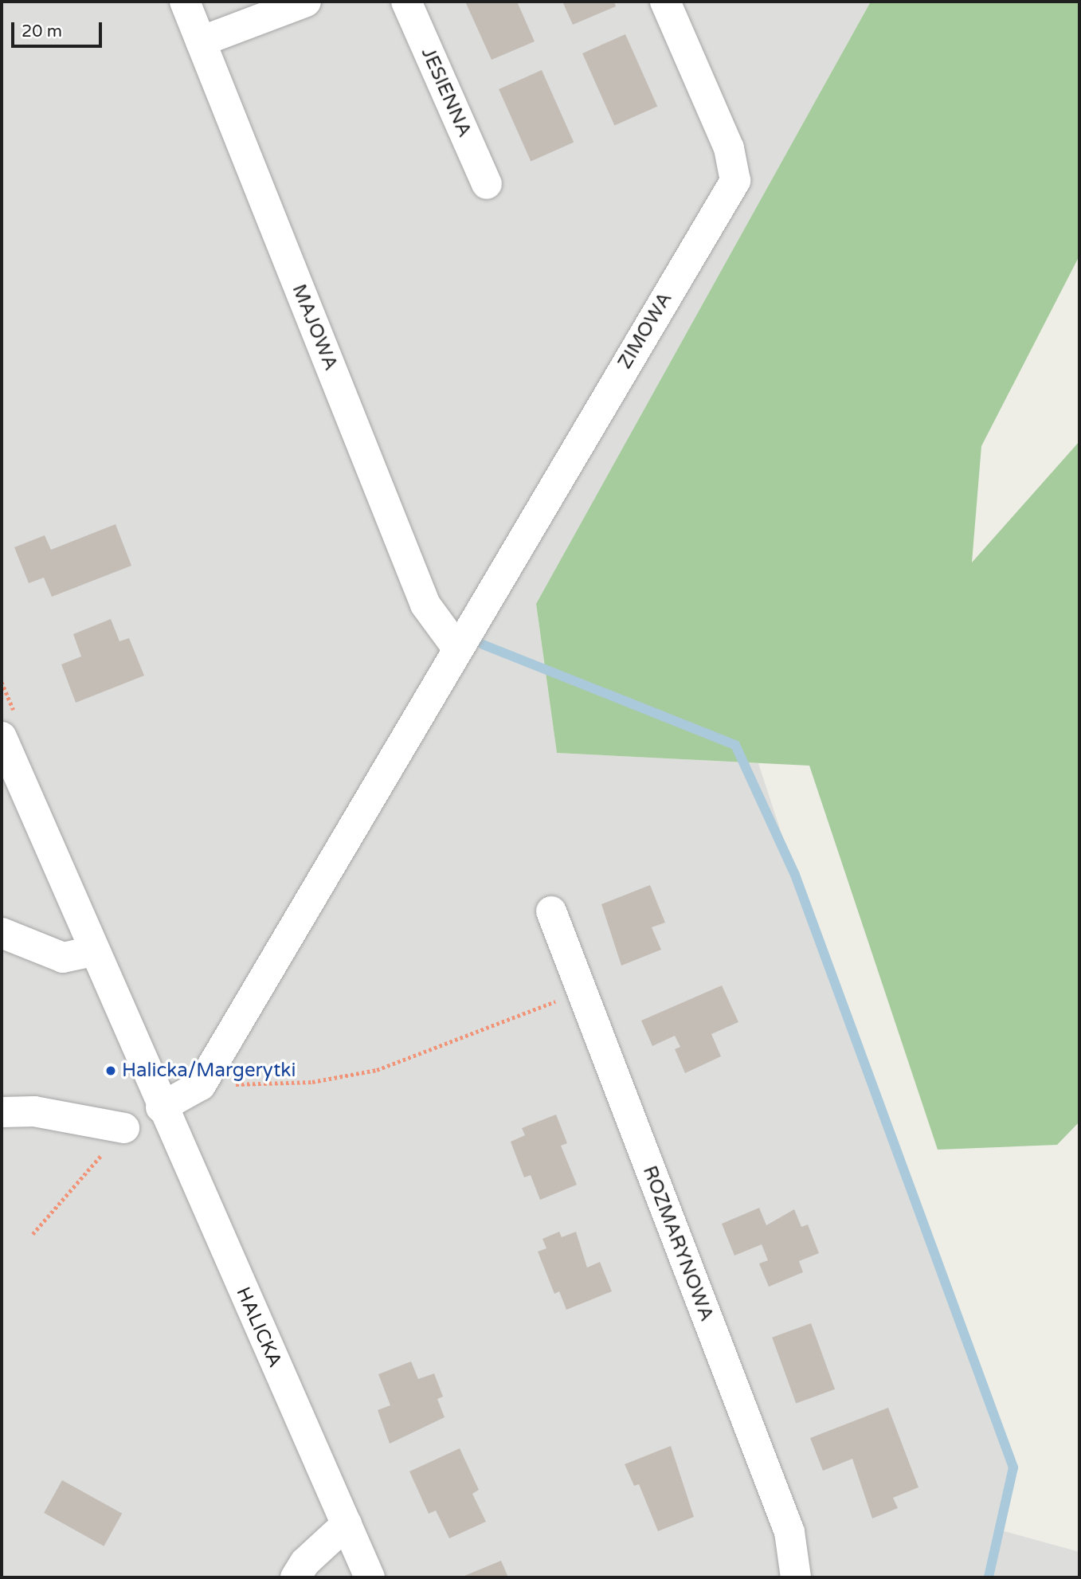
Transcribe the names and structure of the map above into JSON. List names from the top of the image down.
{
  "streets": {
    "street": [
      "JESIENNA",
      "MAJOWA",
      "ZIMOWA",
      "ROZMARYNOWA",
      "HALICKA"
    ]
  },
  "crossings": [
    ["MAJOWA", "ZIMOWA"]
  ],
  "places": ["Halicka/Margerytki"],
  "scale_bar": "20 m"
}
